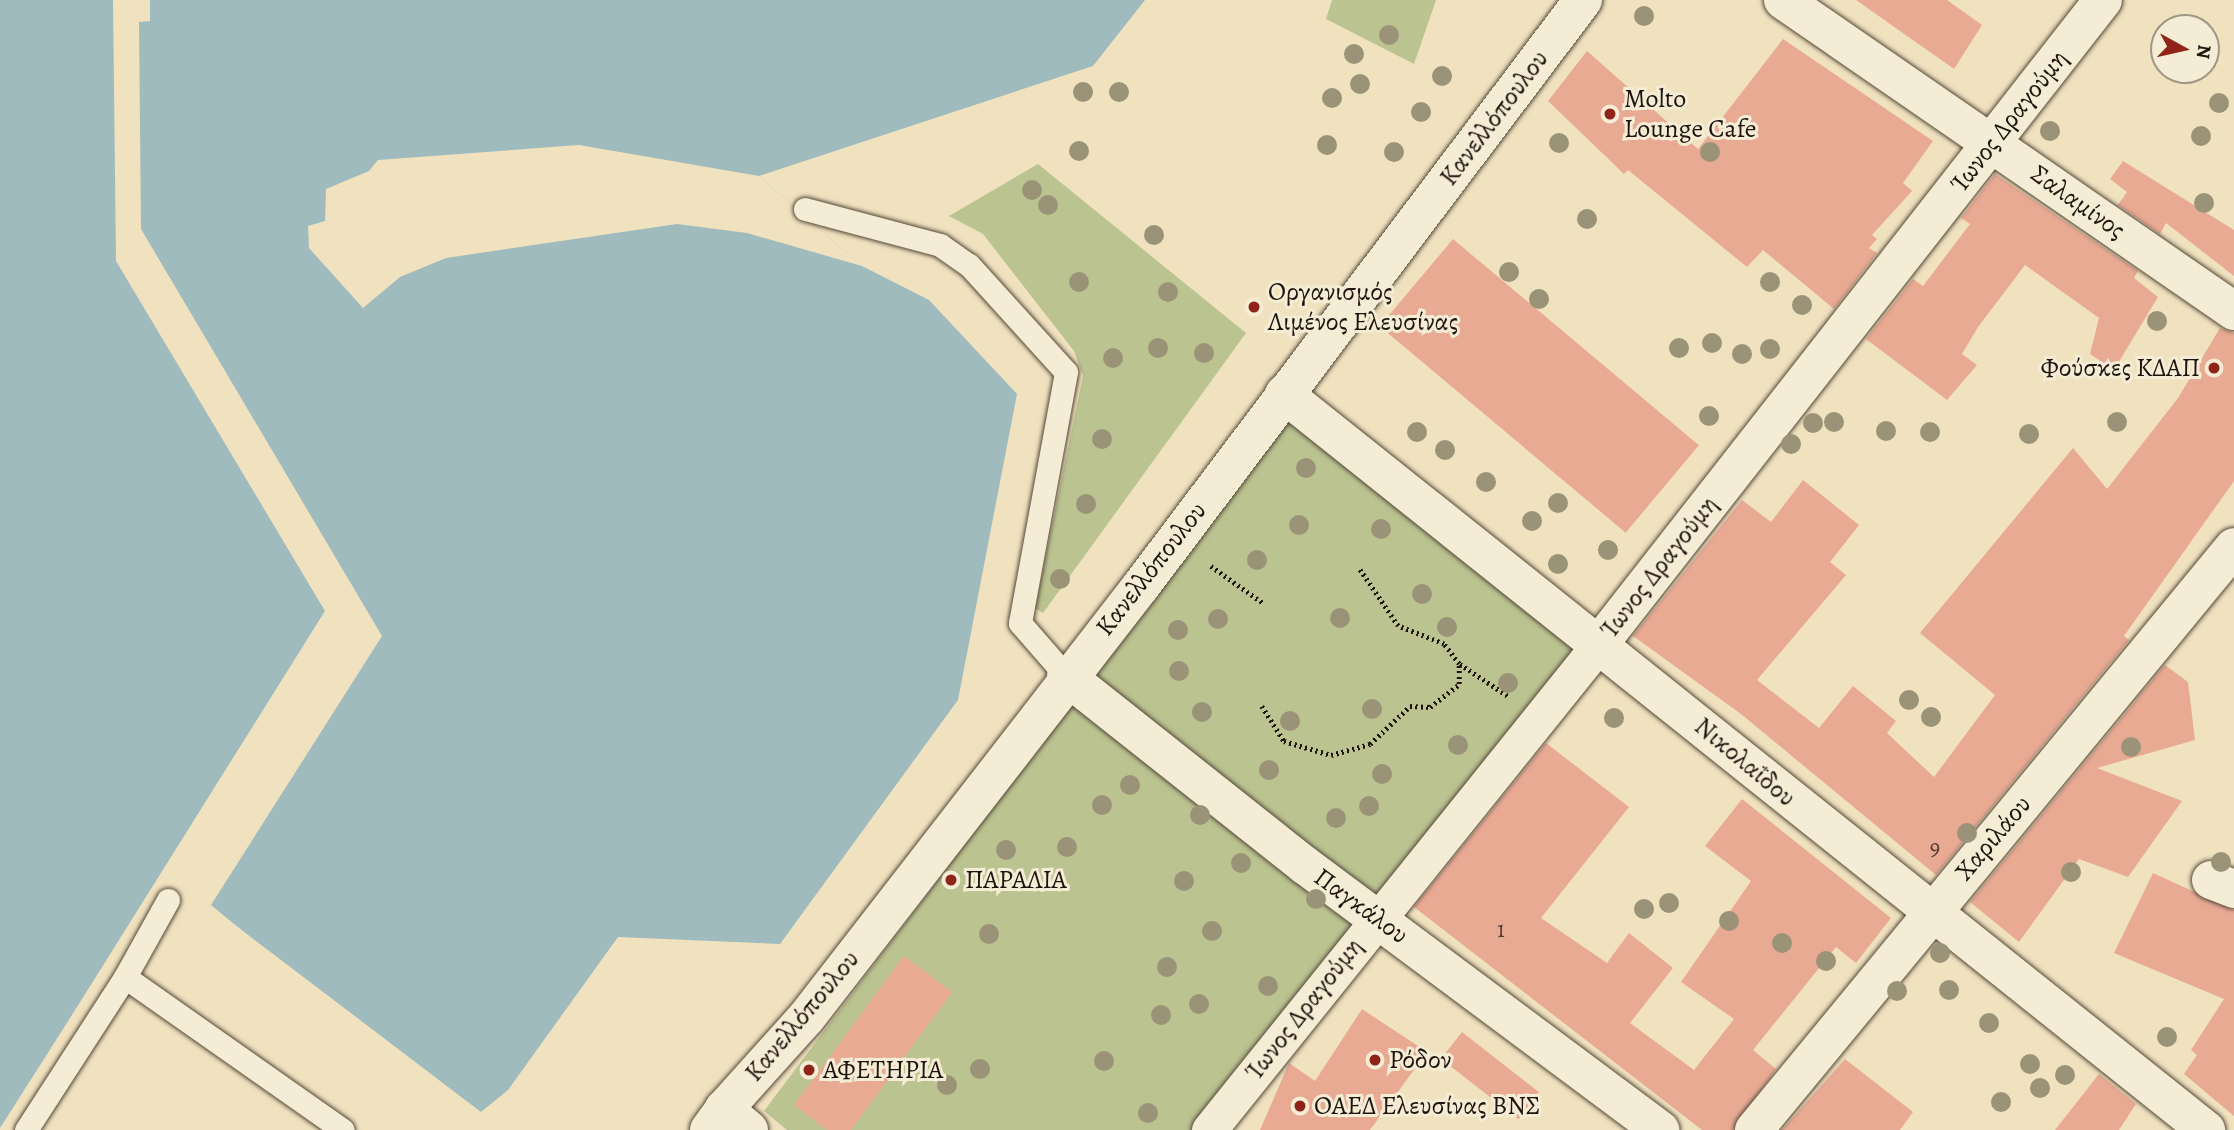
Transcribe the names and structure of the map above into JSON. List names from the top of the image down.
{
  "streets": {
    "street": [
      "Κανελλόπουλου",
      "Ίωνος Δραγούμη",
      "Σαλαμίνος",
      "Νικολαΐδου",
      "Χαριλάου",
      "Παγκάλου"
    ]
  },
  "crossings": [
    ["Κανελλόπουλου", "Νικολαΐδου"],
    ["Κανελλόπουλου", "Παγκάλου"],
    ["Ίωνος Δραγούμη", "Σαλαμίνος"],
    ["Ίωνος Δραγούμη", "Νικολαΐδου"],
    ["Ίωνος Δραγούμη", "Παγκάλου"],
    ["Νικολαΐδου", "Χαριλάου"]
  ],
  "places": [
    "Molto Lounge Cafe",
    "Οργανισμός Λιμένος Ελευσίνας",
    "Φούσκες ΚΔΑΠ",
    "ΠΑΡΑΛΙΑ",
    "Ρόδον",
    "ΑΦΕΤΗΡΙΑ",
    "ΟΑΕΔ Ελευσίνας ΒΝΣ"
  ],
  "house_numbers": ["9", "1"],
  "north": "right"
}
